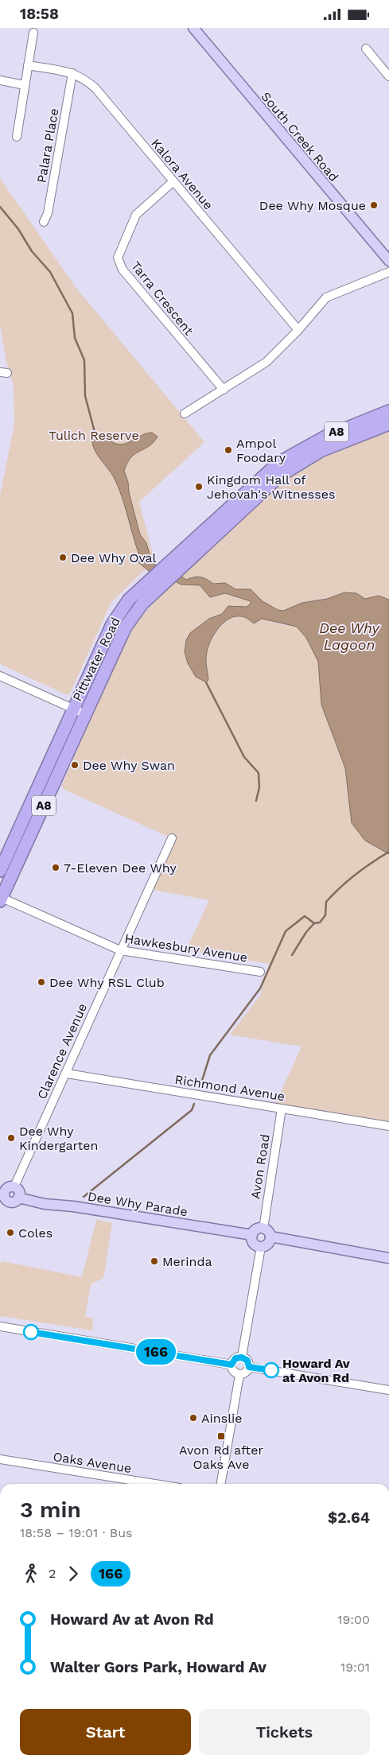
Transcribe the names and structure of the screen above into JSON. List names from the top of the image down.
{
  "streets": {
    "highway": ["A8", "Pittwater Road"],
    "main road": ["South Creek Road", "Dee Why Parade"],
    "street": [
      "Palara Place",
      "Kalora Avenue",
      "Tarra Crescent",
      "Hawkesbury Avenue",
      "Clarence Avenue",
      "Richmond Avenue",
      "Avon Road",
      "Oaks Avenue"
    ]
  },
  "crossings": [
    ["Palara Place", "Kalora Avenue"],
    ["Kalora Avenue", "Tarra Crescent"],
    ["Pittwater Road", "Hawkesbury Avenue"],
    ["Hawkesbury Avenue", "Clarence Avenue"],
    ["Clarence Avenue", "Richmond Avenue"],
    ["Clarence Avenue", "Dee Why Parade"],
    ["Richmond Avenue", "Avon Road"],
    ["Avon Road", "Dee Why Parade"]
  ],
  "water": ["Dee Why Lagoon"],
  "parks": ["Tulich Reserve"],
  "places": {
    "other": [
      "Dee Why Mosque",
      "Ampol Foodary",
      "Kingdom Hall of Jehovah's Witnesses",
      "Dee Why Oval",
      "Dee Why Swan",
      "7-Eleven Dee Why",
      "Dee Why RSL Club",
      "Dee Why Kindergarten",
      "Coles",
      "Merinda",
      "Howard Av at Avon Rd",
      "Ainslie"
    ],
    "transit": ["Avon Rd after Oaks Ave"]
  },
  "lines": ["bus line 166"],
  "page": {
    "status": "18:58",
    "on_map": "166",
    "heading": ["3 min", "18:58 – 19:01 · Bus", "$2.64"],
    "legs": ["2", "166"],
    "list": [
      {
        "name": "Howard Av at Avon Rd",
        "value": "19:00"
      },
      {
        "name": "Walter Gors Park, Howard Av",
        "value": "19:01"
      }
    ],
    "buttons": ["Start", "Tickets"]
  }
}
